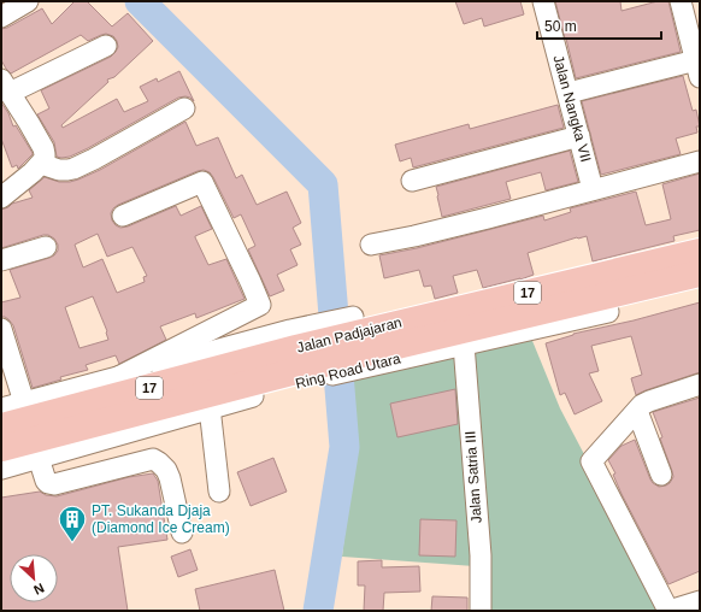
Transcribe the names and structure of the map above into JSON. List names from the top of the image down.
{
  "streets": {
    "highway": ["17", "Jalan Padjajaran", "Ring Road Utara"],
    "street": ["Jalan Nangka VII", "Jalan Satria III"]
  },
  "crossings": [
    ["Jalan Padjajaran", "Ring Road Utara"],
    ["Ring Road Utara", "Jalan Satria III"]
  ],
  "places": {
    "building": ["PT. Sukanda Djaja (Diamond Ice Cream)"]
  },
  "scale_bar": "50 m",
  "north": "bottom right"
}
